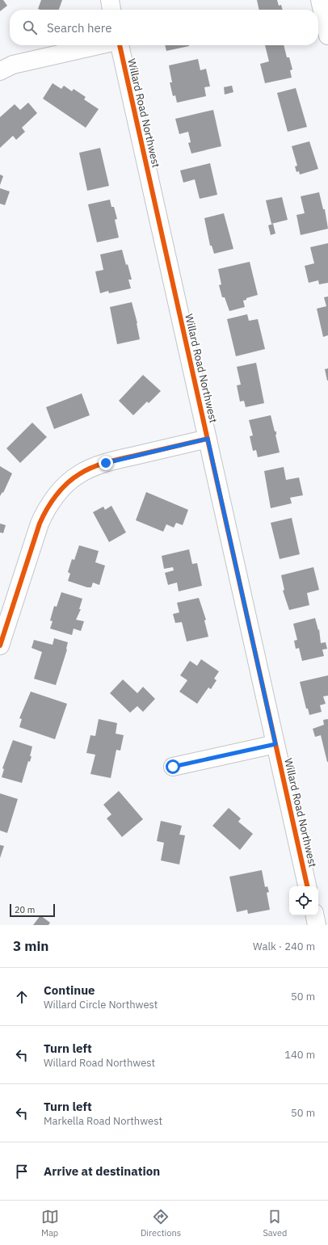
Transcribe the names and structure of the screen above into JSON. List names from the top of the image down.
{
  "streets": {
    "street": ["Willard Road Northwest"]
  },
  "scale_bar": "20 m",
  "page": {
    "search": "Search here",
    "scale": "20 m",
    "heading": ["3 min", "Walk · 240 m"],
    "list": [
      ["Continue", "Willard Circle Northwest", "50 m"],
      ["Turn left", "Willard Road Northwest", "140 m"],
      ["Turn left", "Markella Road Northwest", "50 m"],
      "Arrive at destination"
    ],
    "nav": ["Map", "Directions", "Saved"]
  }
}
